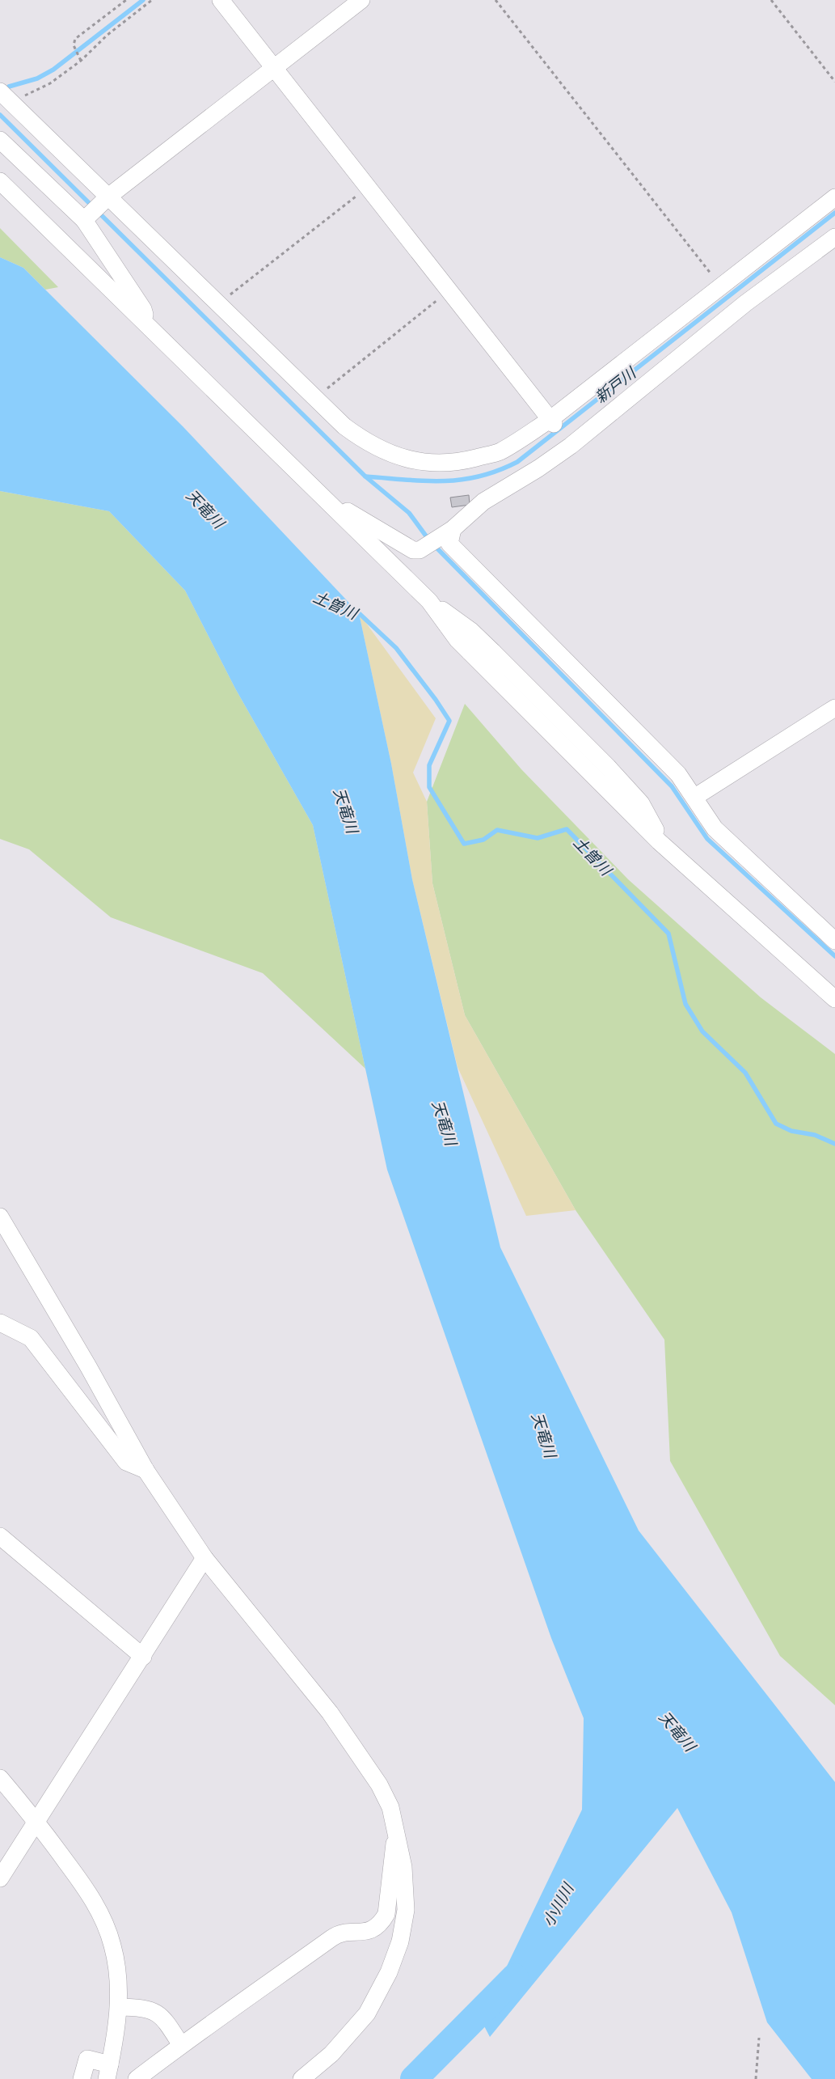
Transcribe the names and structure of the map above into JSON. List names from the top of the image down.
{
  "water": [
    "新戸川",
    "天竜川",
    "土曽川",
    "小川川"
  ]
}
